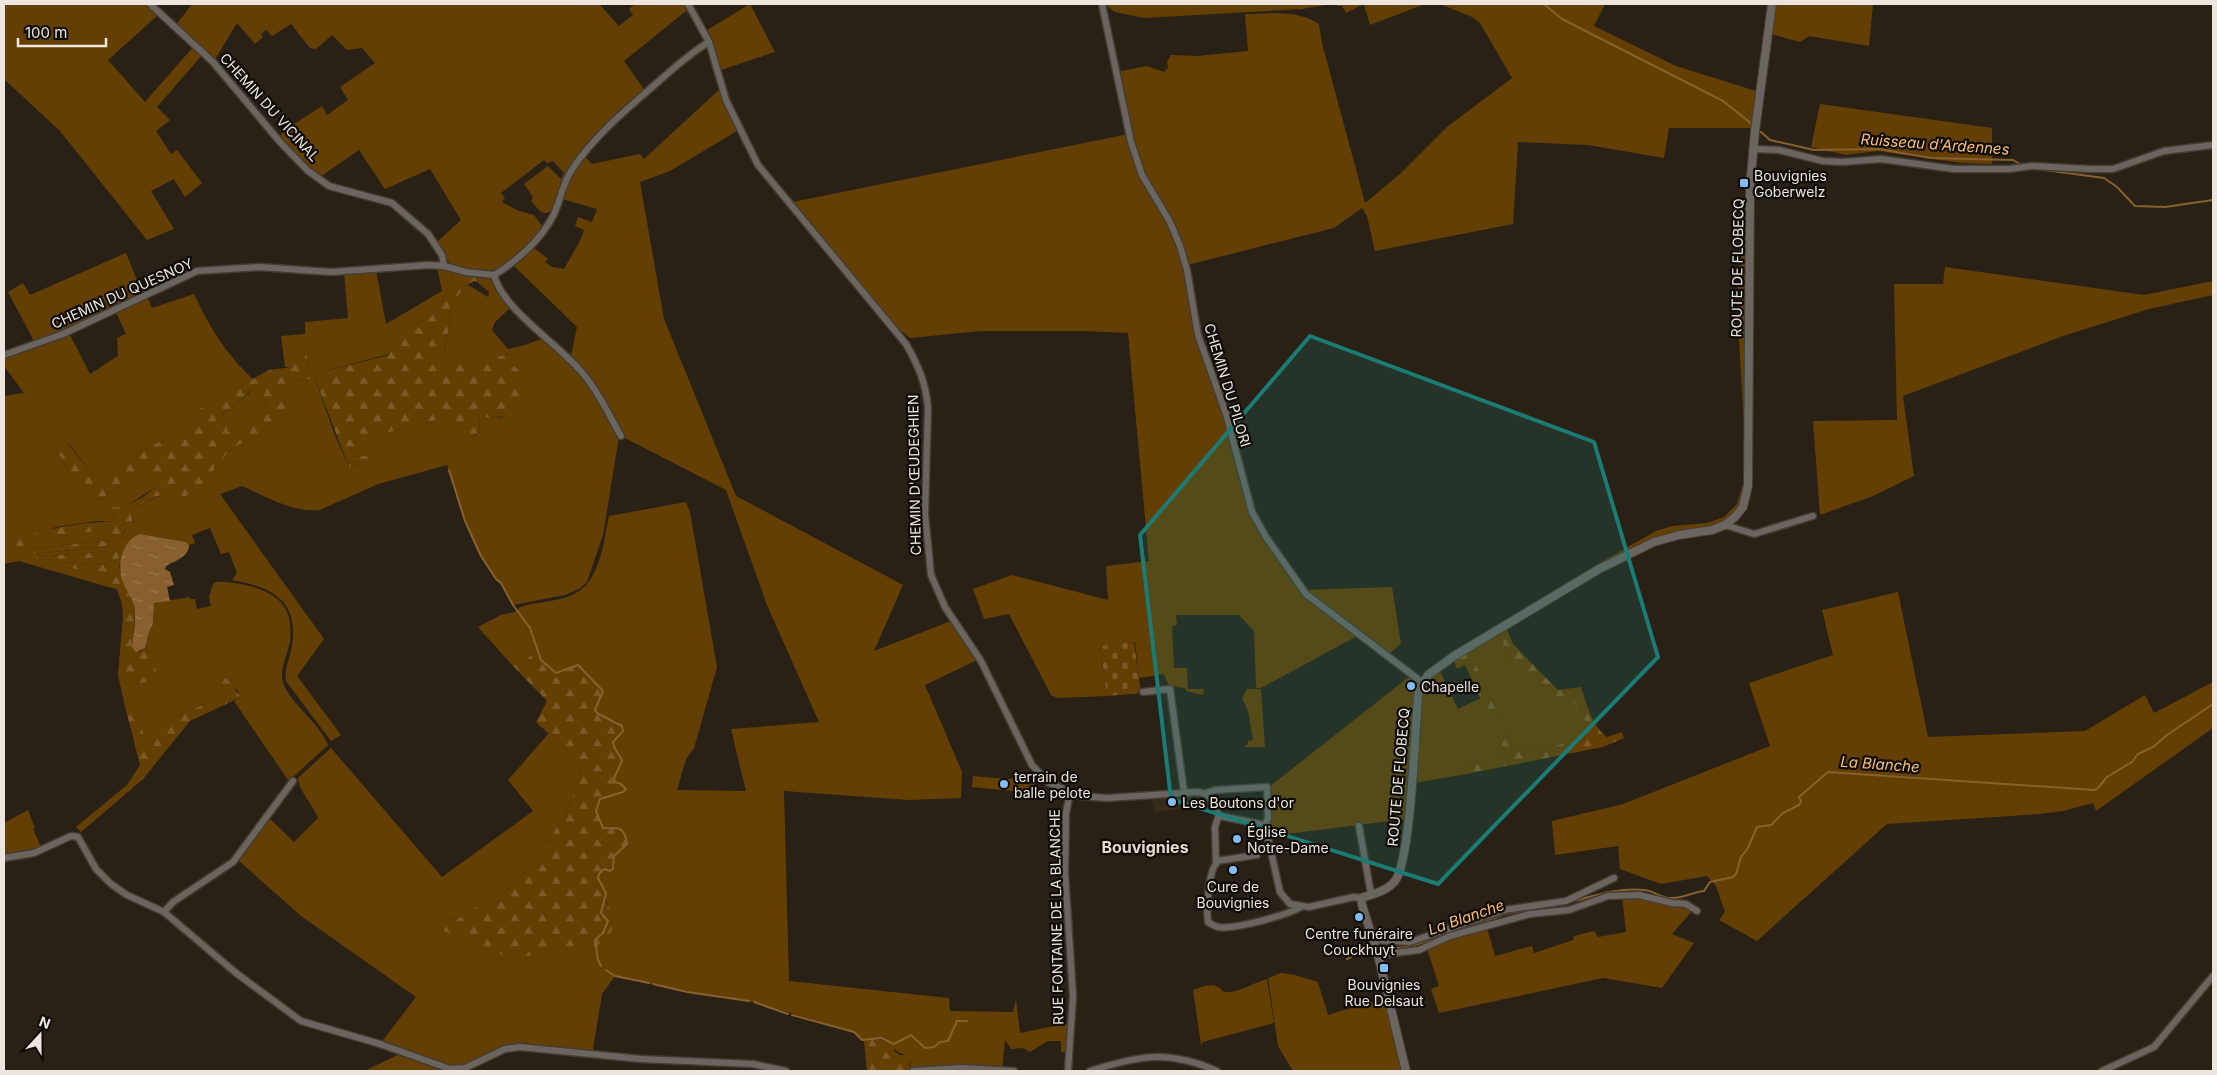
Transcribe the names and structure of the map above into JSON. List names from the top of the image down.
{
  "streets": {
    "street": [
      "CHEMIN DU VICINAL",
      "ROUTE DE FLOBECQ",
      "CHEMIN DU QUESNOY",
      "CHEMIN DU PILORI",
      "CHEMIN D'ŒUDEGHIEN",
      "RUE FONTAINE DE LA BLANCHE"
    ]
  },
  "crossings": [
    ["CHEMIN DU VICINAL", "CHEMIN DU QUESNOY"],
    ["ROUTE DE FLOBECQ", "CHEMIN DU PILORI"],
    ["CHEMIN D'ŒUDEGHIEN", "RUE FONTAINE DE LA BLANCHE"]
  ],
  "districts": ["Bouvignies"],
  "water": ["Ruisseau d'Ardennes", "La Blanche"],
  "places": {
    "transit": ["Bouvignies Goberwelz", "Bouvignies Rue Delsaut"],
    "other": [
      "Chapelle",
      "terrain de balle pelote",
      "Les Boutons d'or",
      "Église Notre-Dame",
      "Cure de Bouvignies",
      "Centre funéraire Couckhuyt"
    ]
  },
  "scale_bar": "100 m",
  "north": "top"
}
